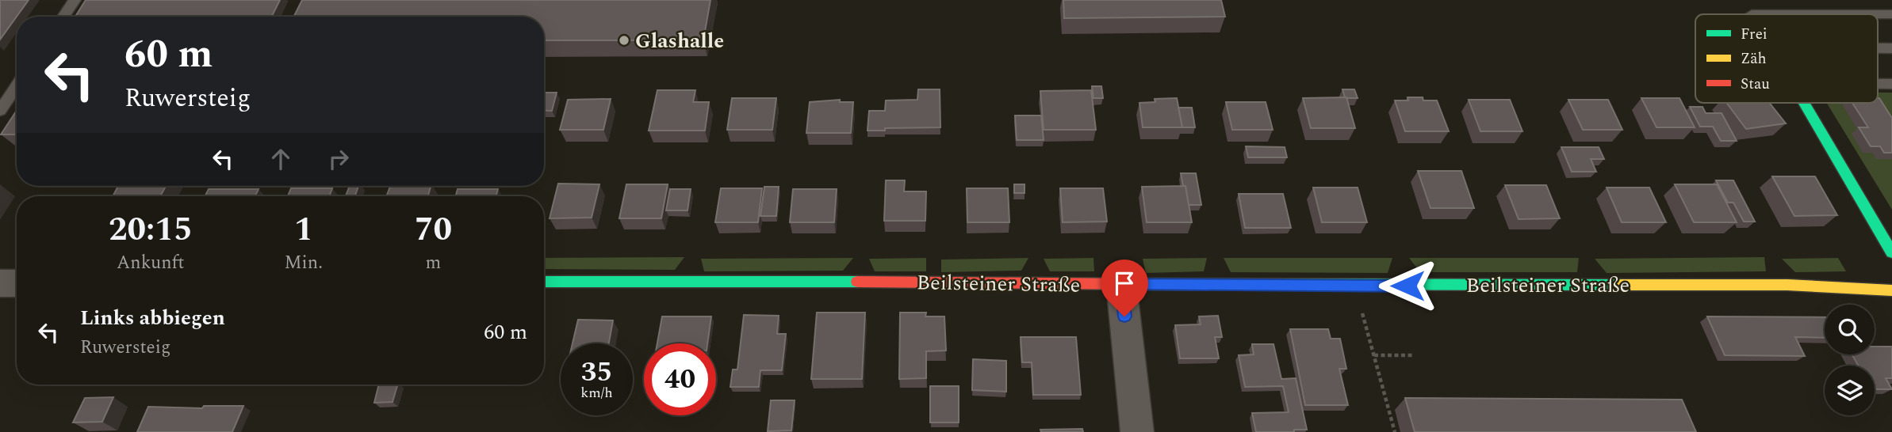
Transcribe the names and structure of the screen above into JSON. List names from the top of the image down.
{
  "streets": {
    "street": ["Beilsteiner Straße"]
  },
  "places": ["Glashalle"],
  "legend": ["Frei", "Zäh", "Stau"],
  "page": {
    "turn": ["60 m", "Ruwersteig"],
    "eta": [
      "20:15",
      "Ankunft",
      "1",
      "Min.",
      "70",
      "m"
    ],
    "list": [
      {
        "name": "Links abbiegen",
        "note": "Ruwersteig",
        "value": "60 m"
      }
    ],
    "speed": "35 km/h",
    "limit": "40"
  }
}
